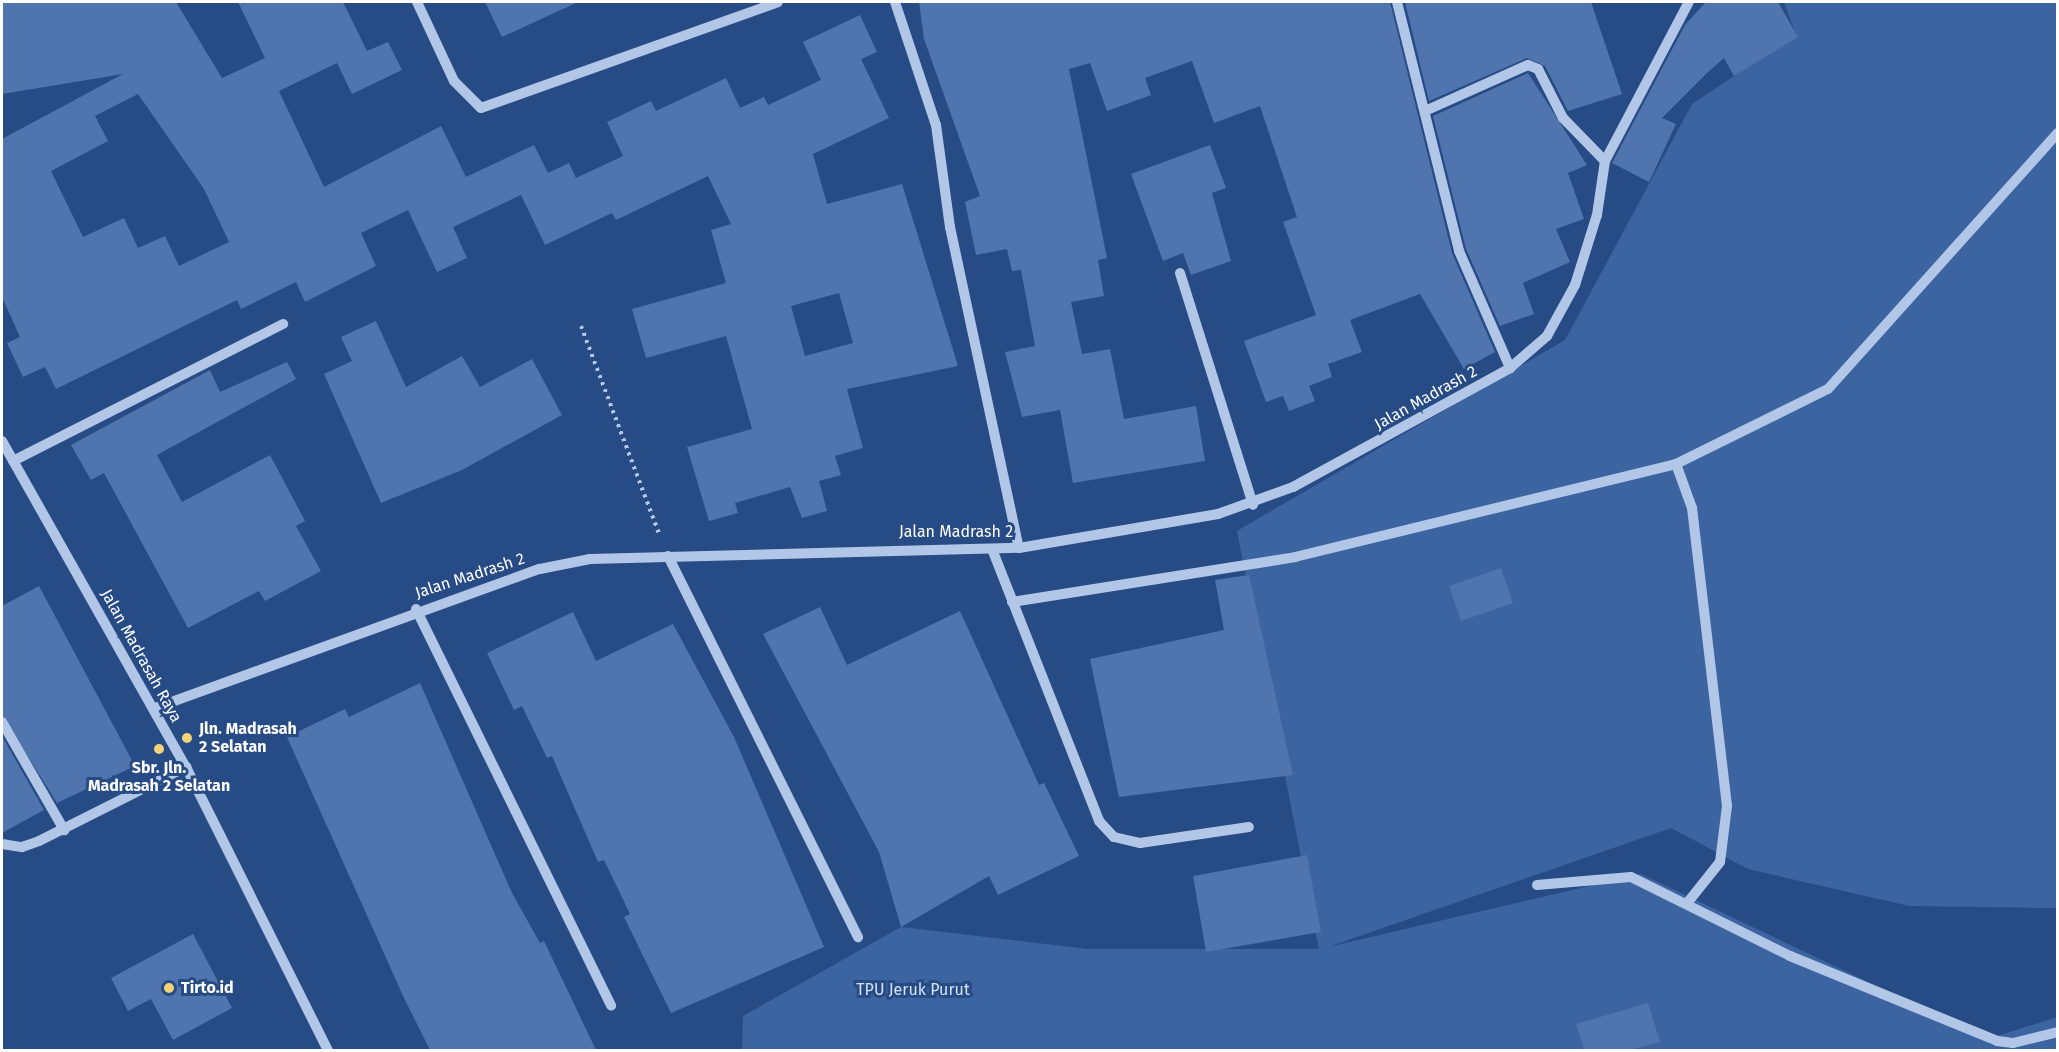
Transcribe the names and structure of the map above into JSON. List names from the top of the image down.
{
  "streets": {
    "street": ["Jalan Madrash 2", "Jalan Madrasah Raya"]
  },
  "crossings": [
    ["Jalan Madrash 2", "Jalan Madrasah Raya"]
  ],
  "parks": ["TPU Jeruk Purut"],
  "places": ["Jln. Madrasah 2 Selatan", "Sbr. Jln. Madrasah 2 Selatan", "Tirto.id"]
}
